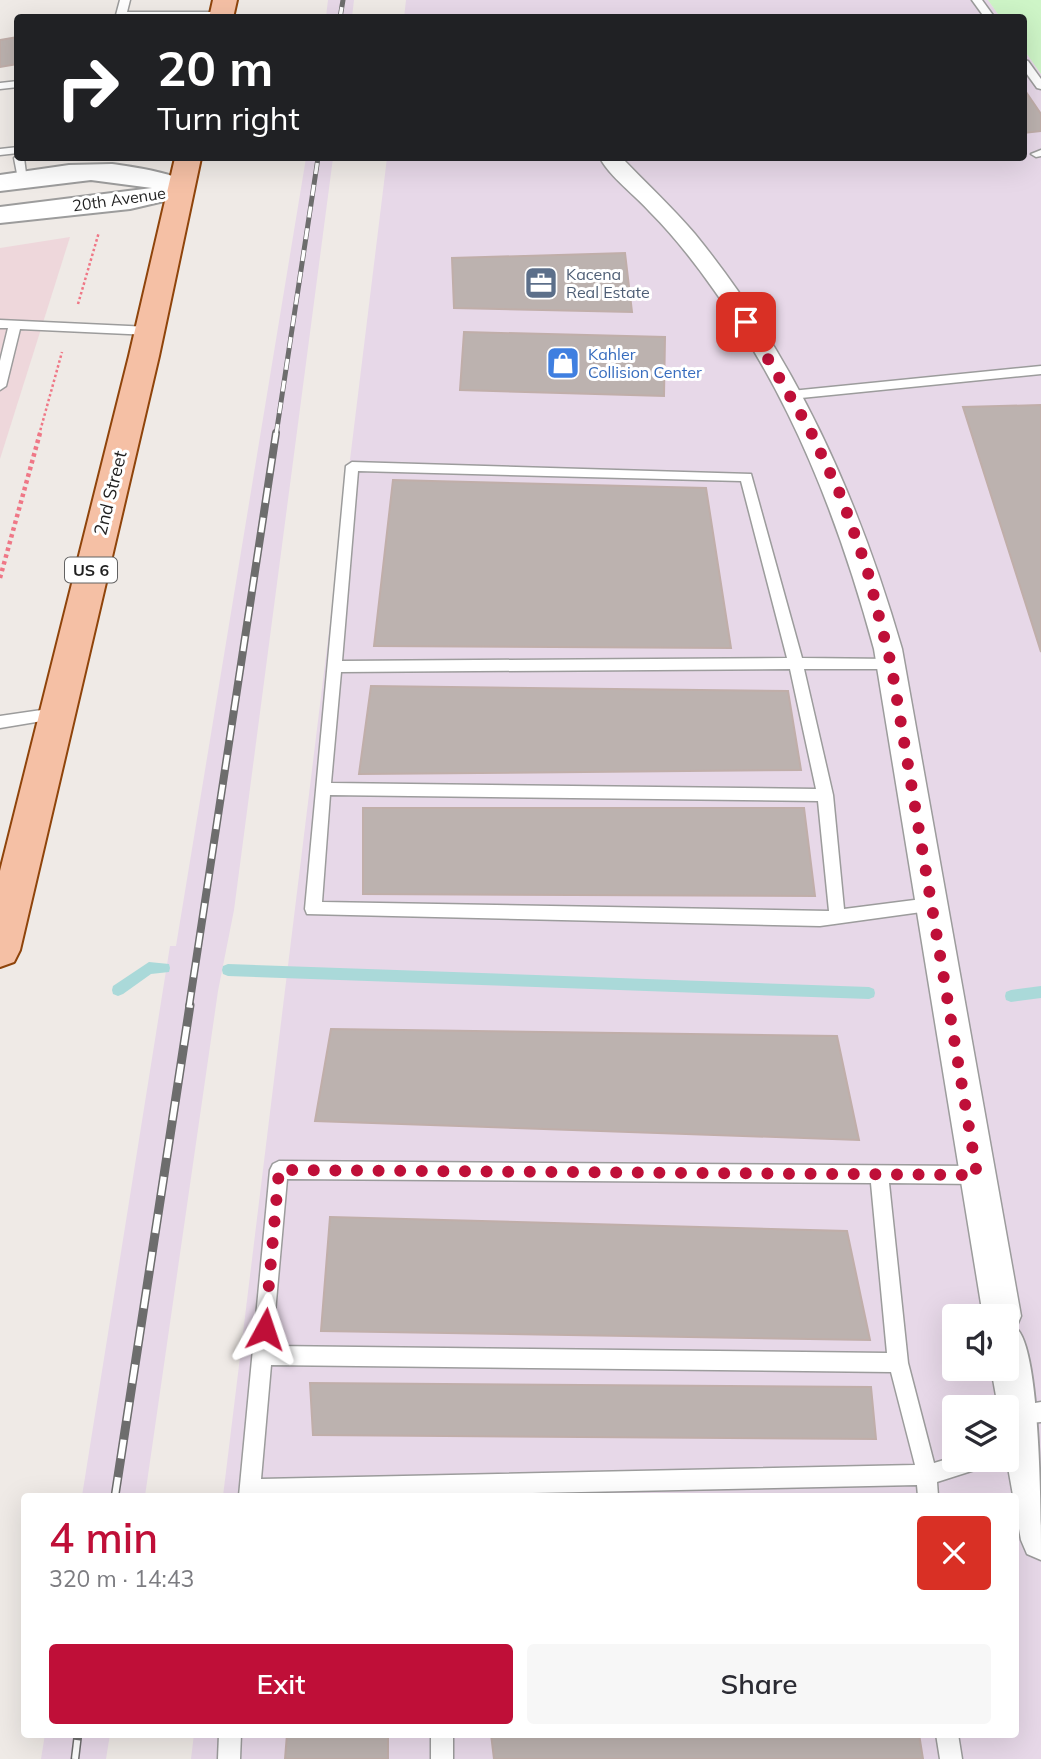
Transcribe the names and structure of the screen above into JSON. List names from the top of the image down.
{
  "streets": {
    "main road": ["2nd Street", "US 6"],
    "street": ["20th Avenue"]
  },
  "crossings": [
    ["20th Avenue", "2nd Street"]
  ],
  "places": {
    "office": ["Kacena Real Estate"],
    "shop": ["Kahler Collision Center"]
  },
  "page": {
    "turn": ["20 m", "Turn right"],
    "heading": ["4 min", "320 m · 14:43"],
    "buttons": ["Exit", "Share"]
  }
}
